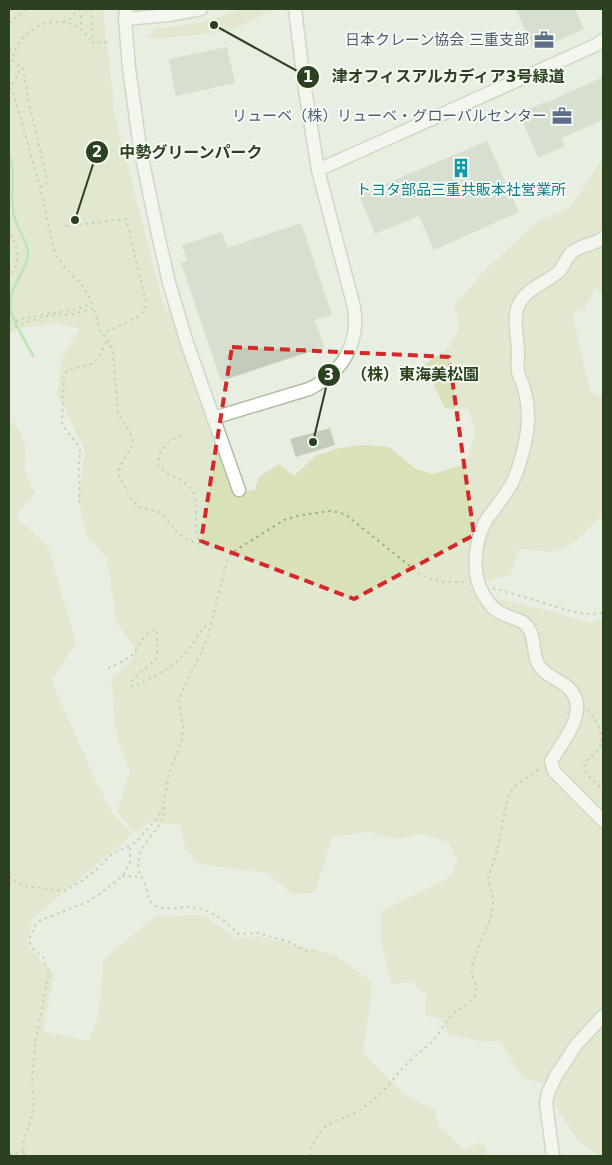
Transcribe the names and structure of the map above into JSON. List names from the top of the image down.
{
  "places": {
    "other": ["津オフィスアルカディア3号緑道", "中勢グリーンパーク", "（株）東海美松園"],
    "office": ["日本クレーン協会 三重支部", "リューベ（株）リューベ・グローバルセンター"],
    "building": ["トヨタ部品三重共販本社営業所"]
  }
}
